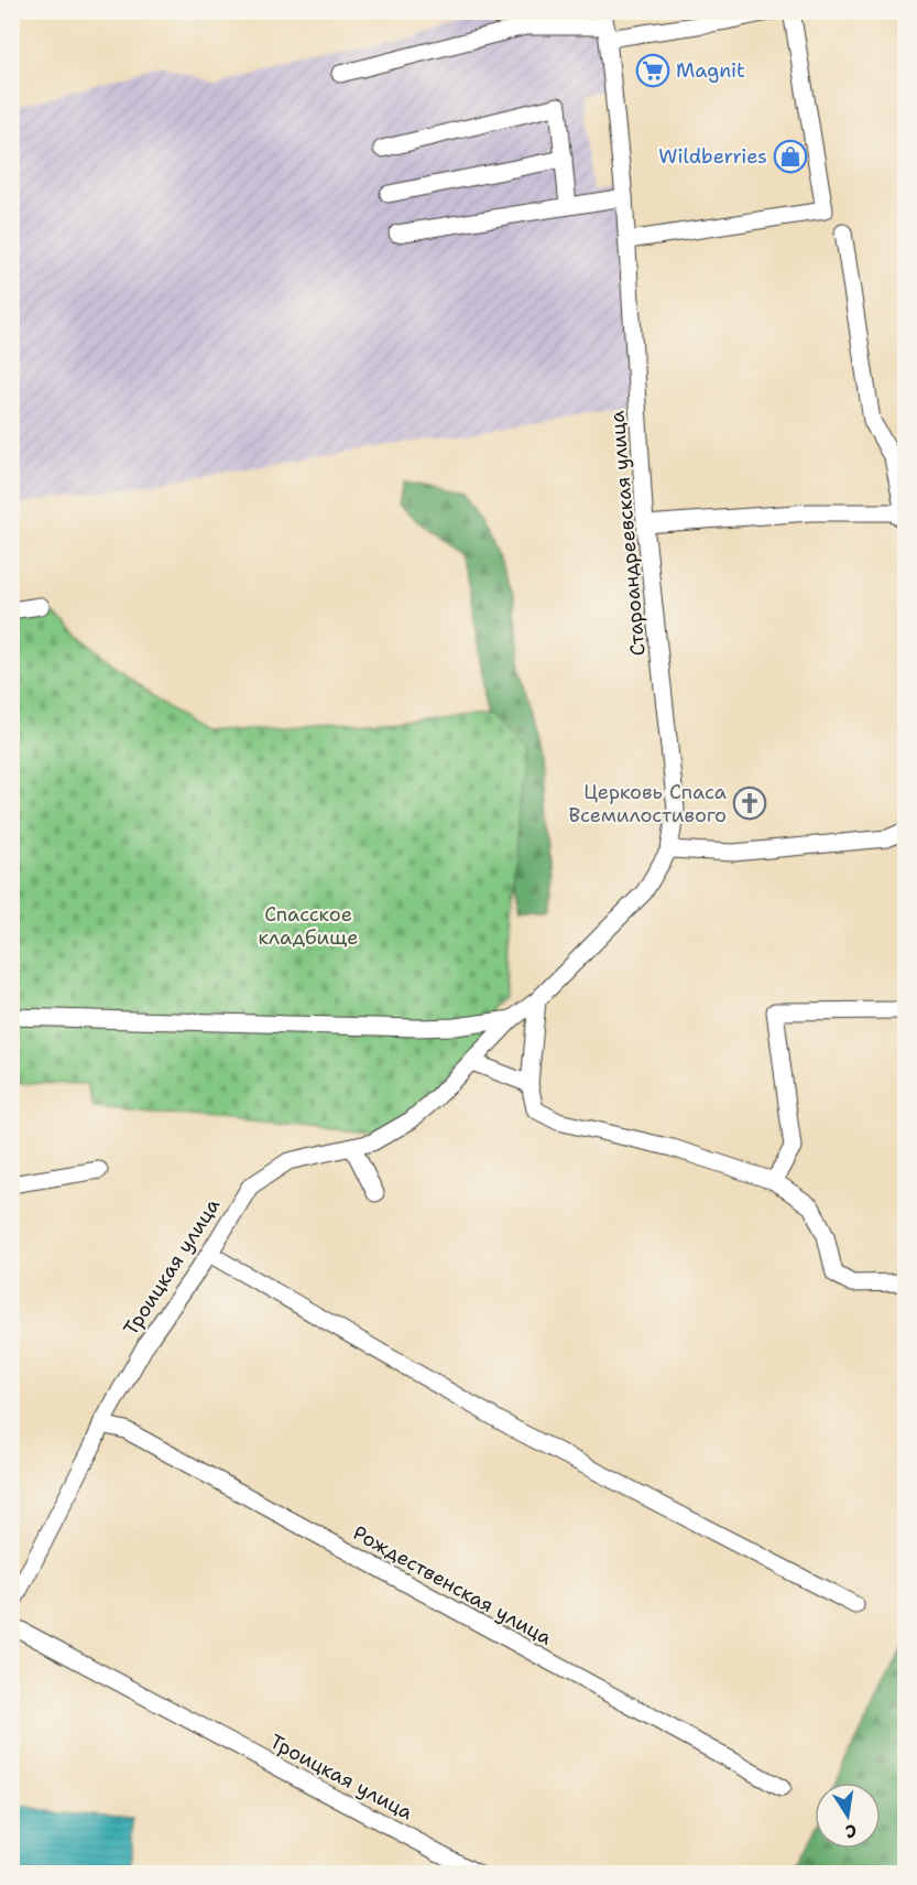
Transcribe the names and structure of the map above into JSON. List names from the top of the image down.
{
  "streets": {
    "street": ["Староандреевская улица", "Троицкая улица", "Рождественская улица"]
  },
  "crossings": [
    ["Староандреевская улица", "Троицкая улица"],
    ["Троицкая улица", "Рождественская улица"]
  ],
  "parks": ["Спасское кладбище"],
  "places": {
    "supermarket": ["Magnit"],
    "shop": ["Wildberries"],
    "church": ["Церковь Спаса Всемилостивого"]
  },
  "north": "bottom"
}
